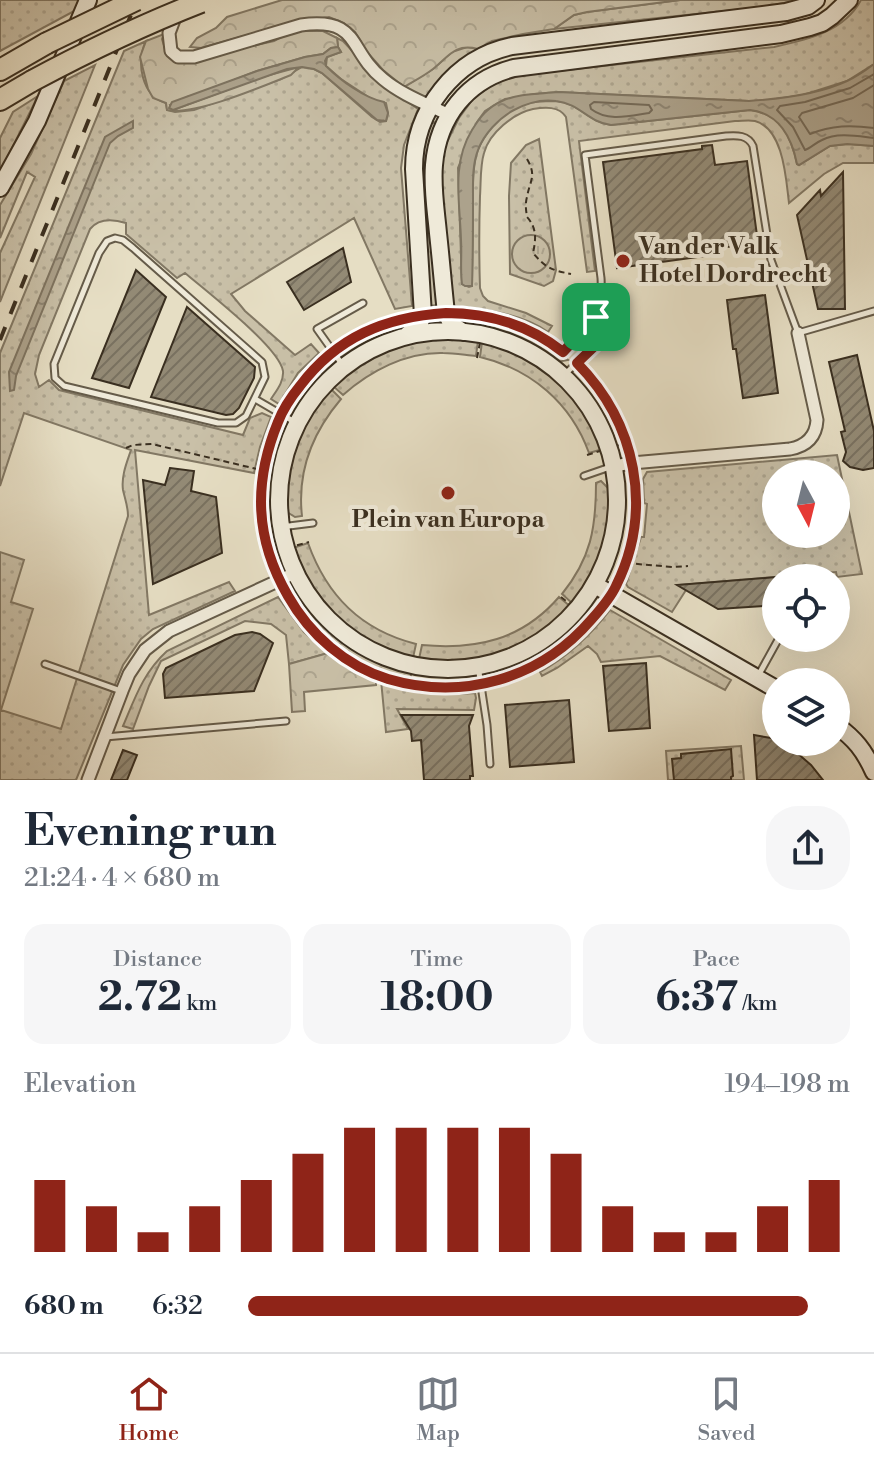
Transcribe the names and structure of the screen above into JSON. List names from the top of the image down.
{
  "places": ["Van der Valk Hotel Dordrecht", "Plein van Europa"],
  "north": "bottom",
  "page": {
    "heading": ["Evening run", "21:24 · 4 × 680 m"],
    "stats": [
      ["Distance", "2.72 km"],
      ["Time", "18:00"],
      ["Pace", "6:37 /km"]
    ],
    "chart": ["Elevation", "194–198 m"],
    "list": [
      {
        "name": "680 m",
        "note": "6:32"
      }
    ],
    "tabs": ["Home", "Map", "Saved"]
  }
}
